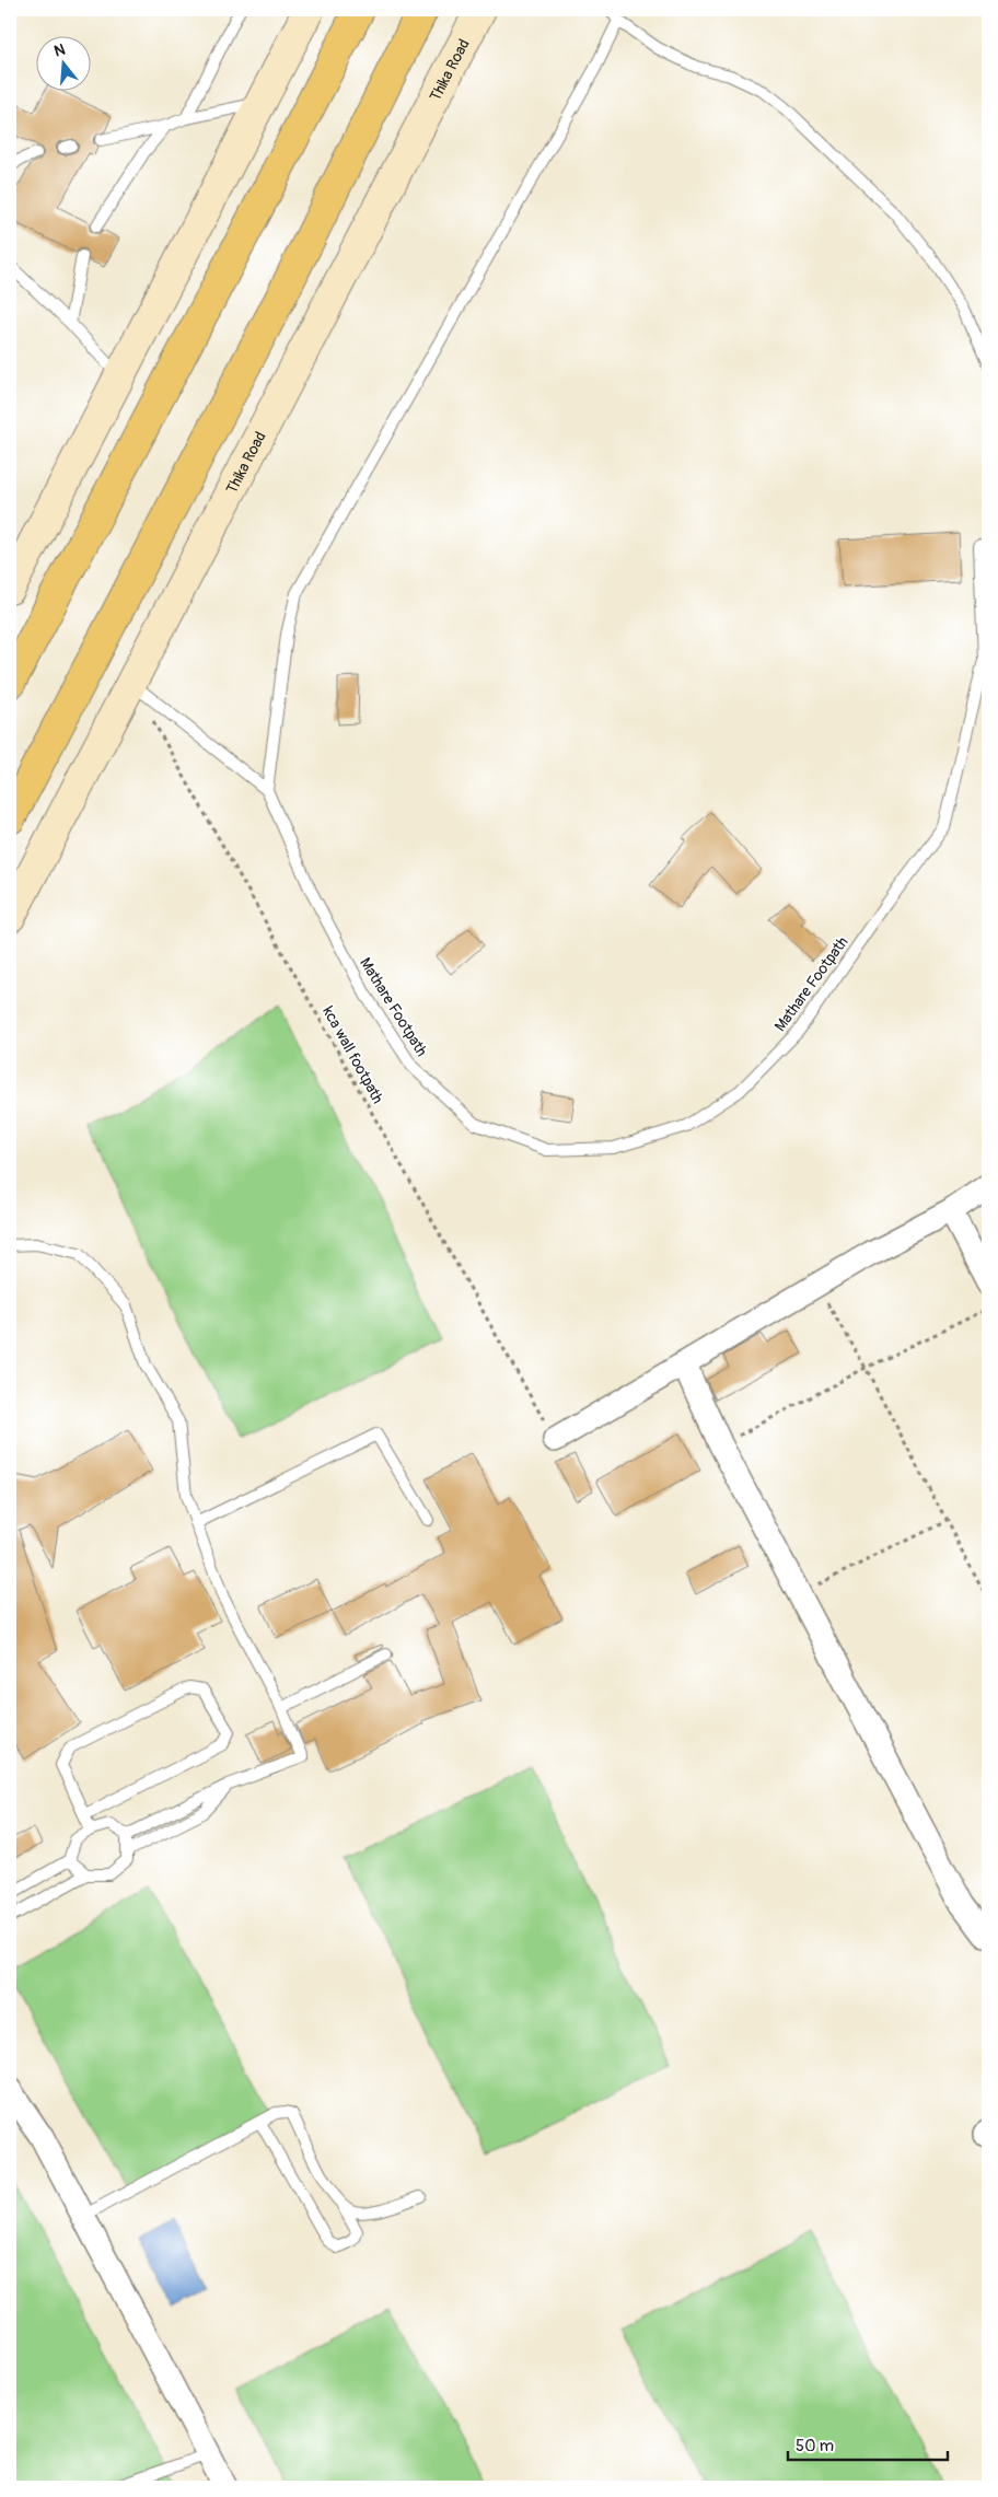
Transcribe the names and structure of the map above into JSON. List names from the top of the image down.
{
  "streets": {
    "main road": ["Thika Road"],
    "lane": ["Mathare Footpath"],
    "path": ["kca wall footpath"]
  },
  "crossings": [
    ["Thika Road", "Mathare Footpath"]
  ],
  "scale_bar": "50 m",
  "north": "top"
}
